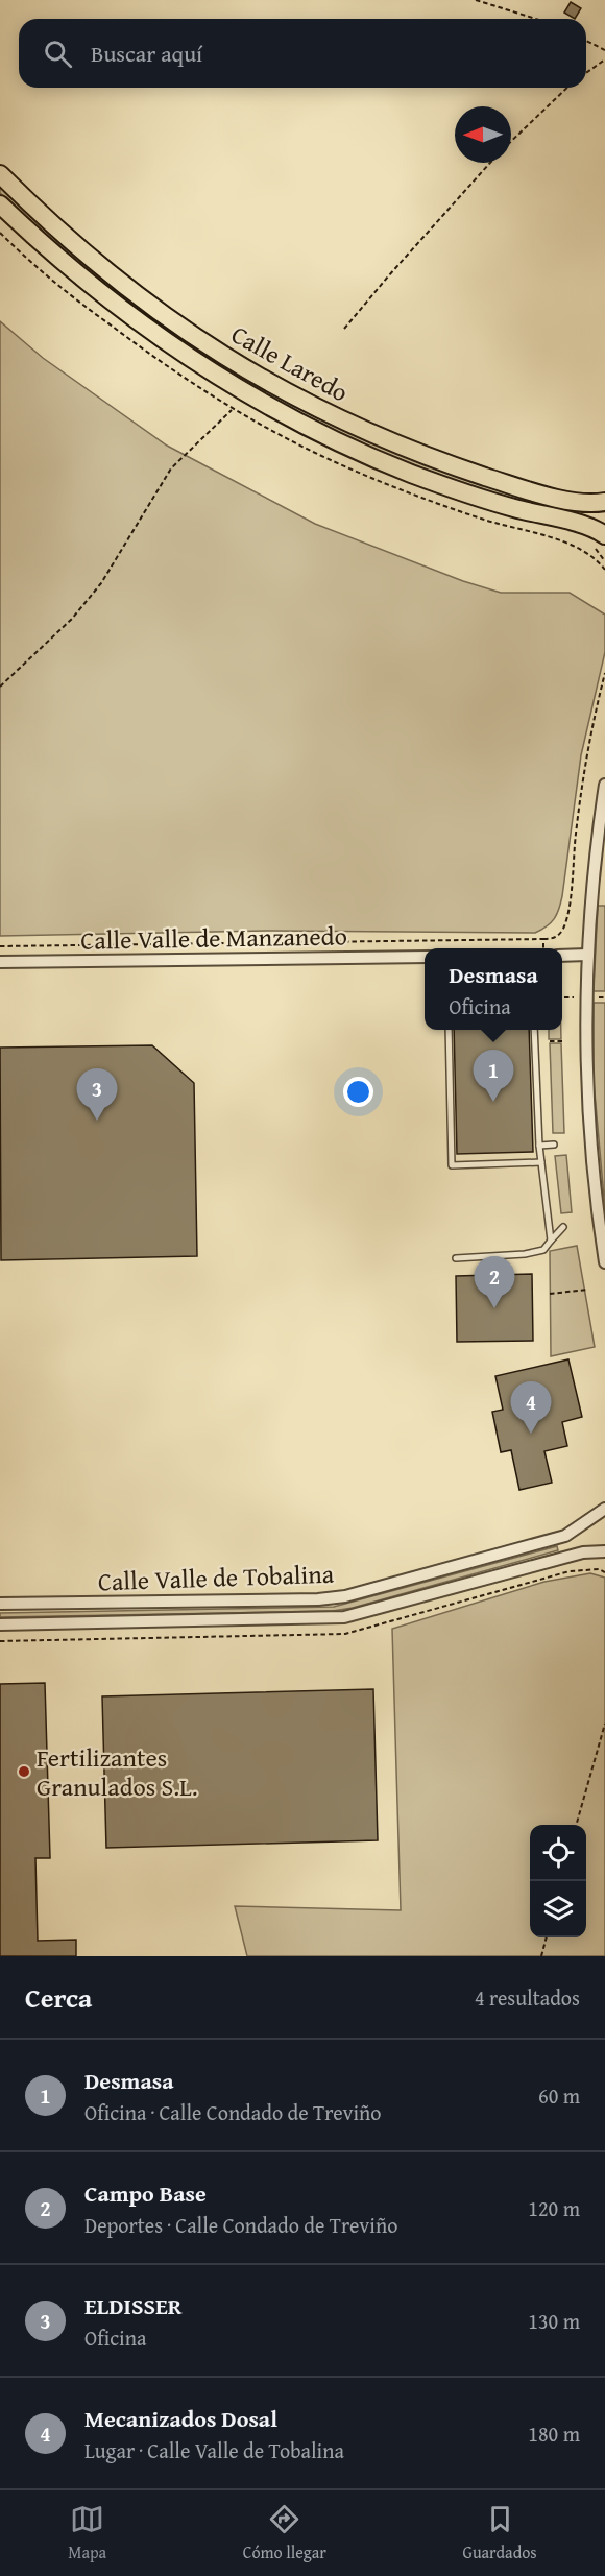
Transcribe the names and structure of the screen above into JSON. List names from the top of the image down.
{
  "streets": {
    "main road": ["Calle Laredo"],
    "street": ["Calle Valle de Manzanedo", "Calle Valle de Tobalina"]
  },
  "places": ["Fertilizantes Granulados S.L."],
  "north": "left",
  "page": {
    "search": "Buscar aquí",
    "popup": ["Desmasa", "Oficina"],
    "pins": [
      "1",
      "3",
      "2",
      "4"
    ],
    "heading": ["Cerca", "4 resultados"],
    "list": [
      {
        "mark": "1",
        "name": "Desmasa",
        "note": "Oficina · Calle Condado de Treviño",
        "value": "60 m"
      },
      {
        "mark": "2",
        "name": "Campo Base",
        "note": "Deportes · Calle Condado de Treviño",
        "value": "120 m"
      },
      {
        "mark": "3",
        "name": "ELDISSER",
        "note": "Oficina",
        "value": "130 m"
      },
      {
        "mark": "4",
        "name": "Mecanizados Dosal",
        "note": "Lugar · Calle Valle de Tobalina",
        "value": "180 m"
      }
    ],
    "nav": ["Mapa", "Cómo llegar", "Guardados"]
  }
}
